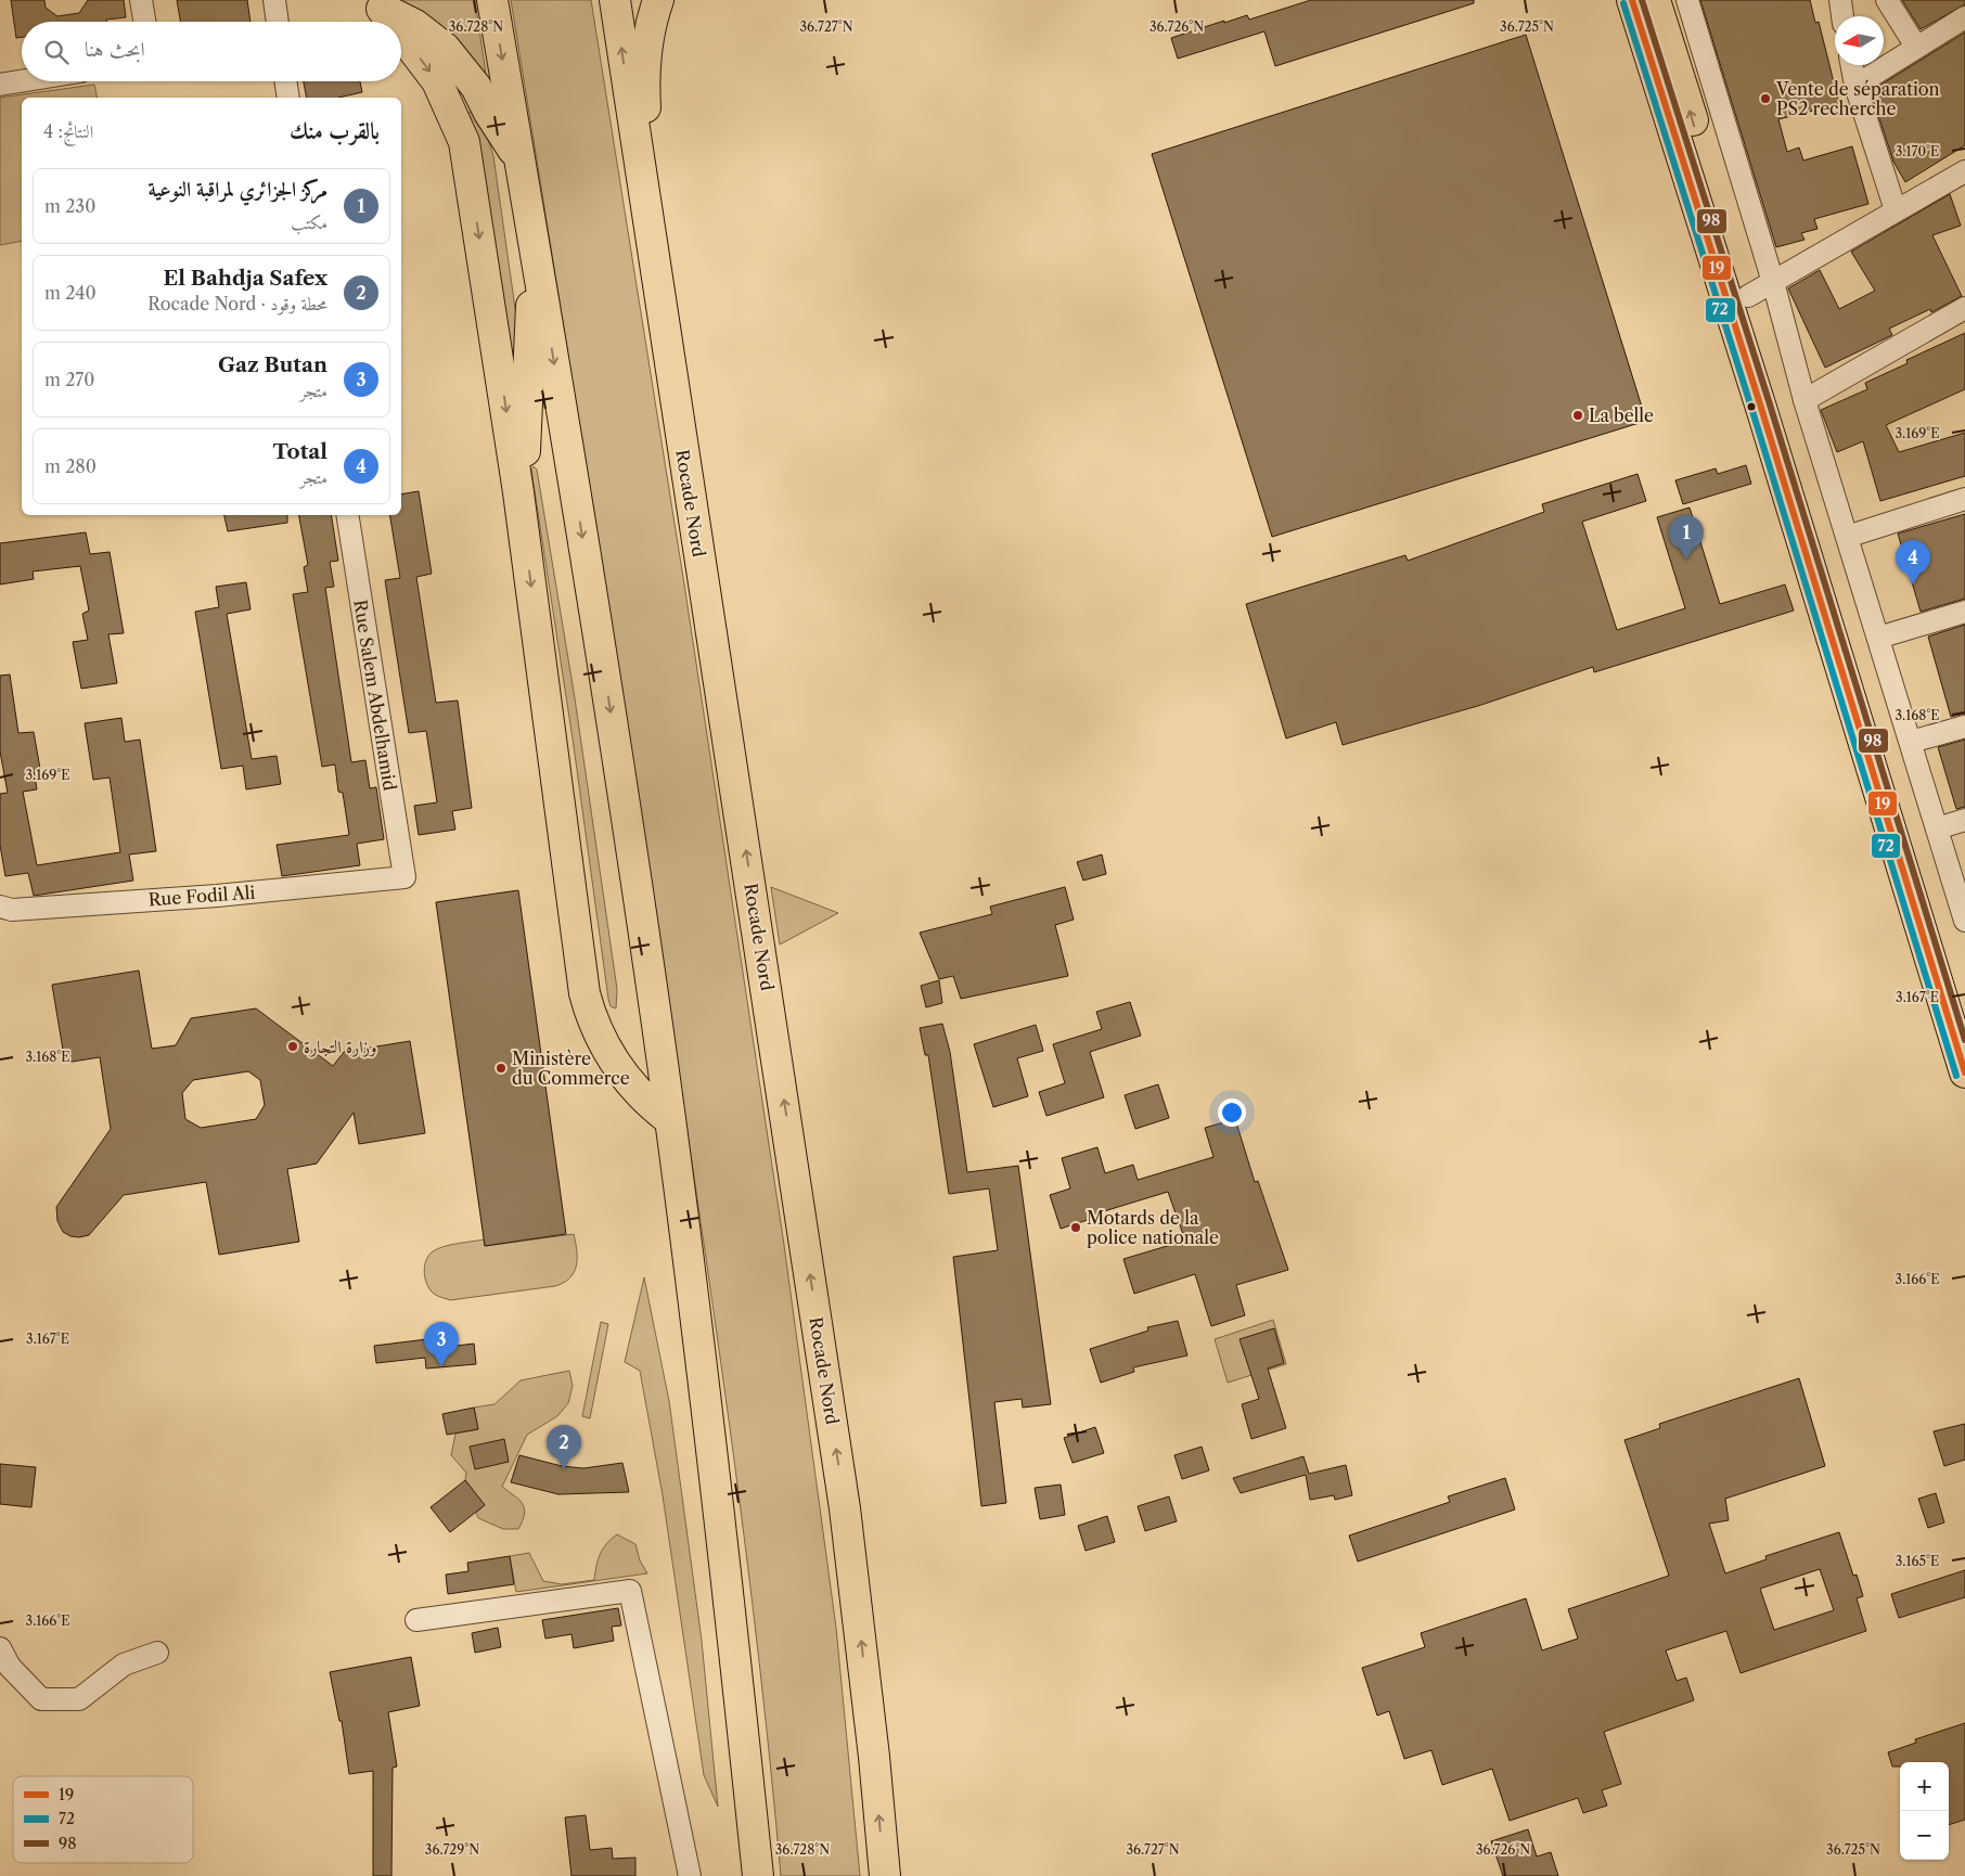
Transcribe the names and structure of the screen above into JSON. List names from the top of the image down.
{
  "streets": {
    "highway": ["Rocade Nord"],
    "street": ["Rue Salem Abdelhamid", "Rue Fodil Ali"]
  },
  "crossings": [
    ["Rue Salem Abdelhamid", "Rue Fodil Ali"]
  ],
  "places": [
    "Vente de séparation PS2 recherche",
    "La belle",
    "وزارة التجارة",
    "Ministère du Commerce",
    "Motards de la police nationale"
  ],
  "lines": ["transit line 19", "transit line 98", "transit line 72"],
  "legend": ["19", "72", "98"],
  "north": "left",
  "page": {
    "search": "ابحث هنا",
    "heading": ["بالقرب منك", "النتائج: 4"],
    "list": [
      {
        "mark": "1",
        "name": "مركز الجزائري لمراقبة النوعية",
        "note": "مكتب",
        "value": "230 m"
      },
      {
        "mark": "2",
        "name": "El Bahdja Safex",
        "note": "محطة وقود · Rocade Nord",
        "value": "240 m"
      },
      {
        "mark": "3",
        "name": "Gaz Butan",
        "note": "متجر",
        "value": "270 m"
      },
      {
        "mark": "4",
        "name": "Total",
        "note": "متجر",
        "value": "280 m"
      }
    ],
    "pins": [
      "1",
      "4",
      "3",
      "2"
    ],
    "map_buttons": ["+", "−"]
  },
  "coordinates": [
    "36.728°N",
    "36.727°N",
    "36.726°N",
    "36.725°N",
    "3.170°E",
    "3.169°E",
    "3.168°E",
    "3.167°E",
    "3.166°E",
    "3.165°E",
    "36.729°N"
  ]
}
